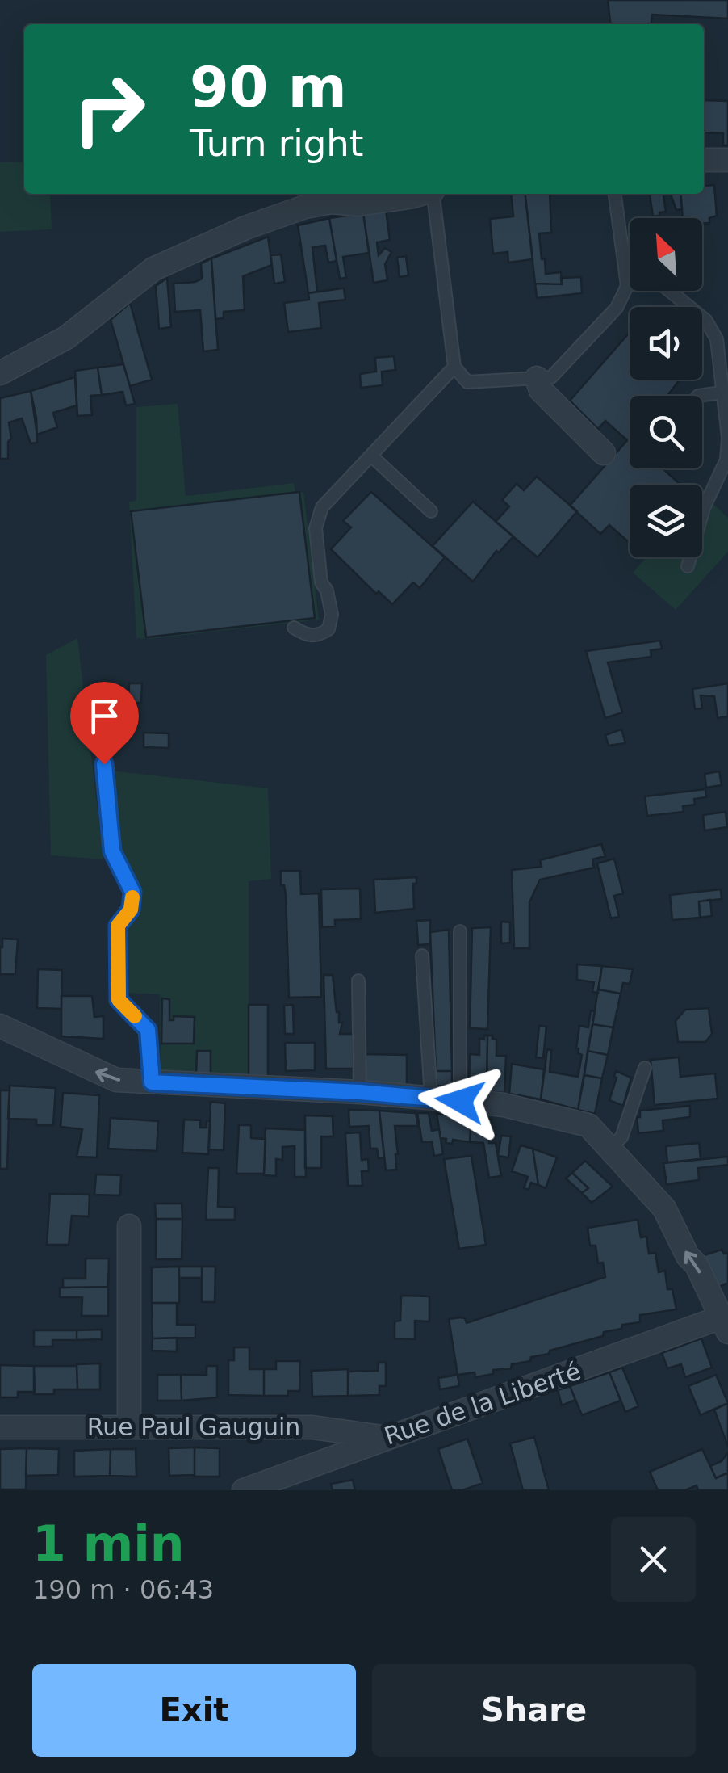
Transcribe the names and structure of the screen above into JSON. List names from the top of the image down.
{
  "streets": {
    "street": ["Rue de la Liberté", "Rue Paul Gauguin"]
  },
  "crossings": [
    ["Rue de la Liberté", "Rue Paul Gauguin"]
  ],
  "north": "top left",
  "page": {
    "turn": ["90 m", "Turn right"],
    "heading": ["1 min", "190 m · 06:43"],
    "buttons": ["Exit", "Share"]
  }
}
